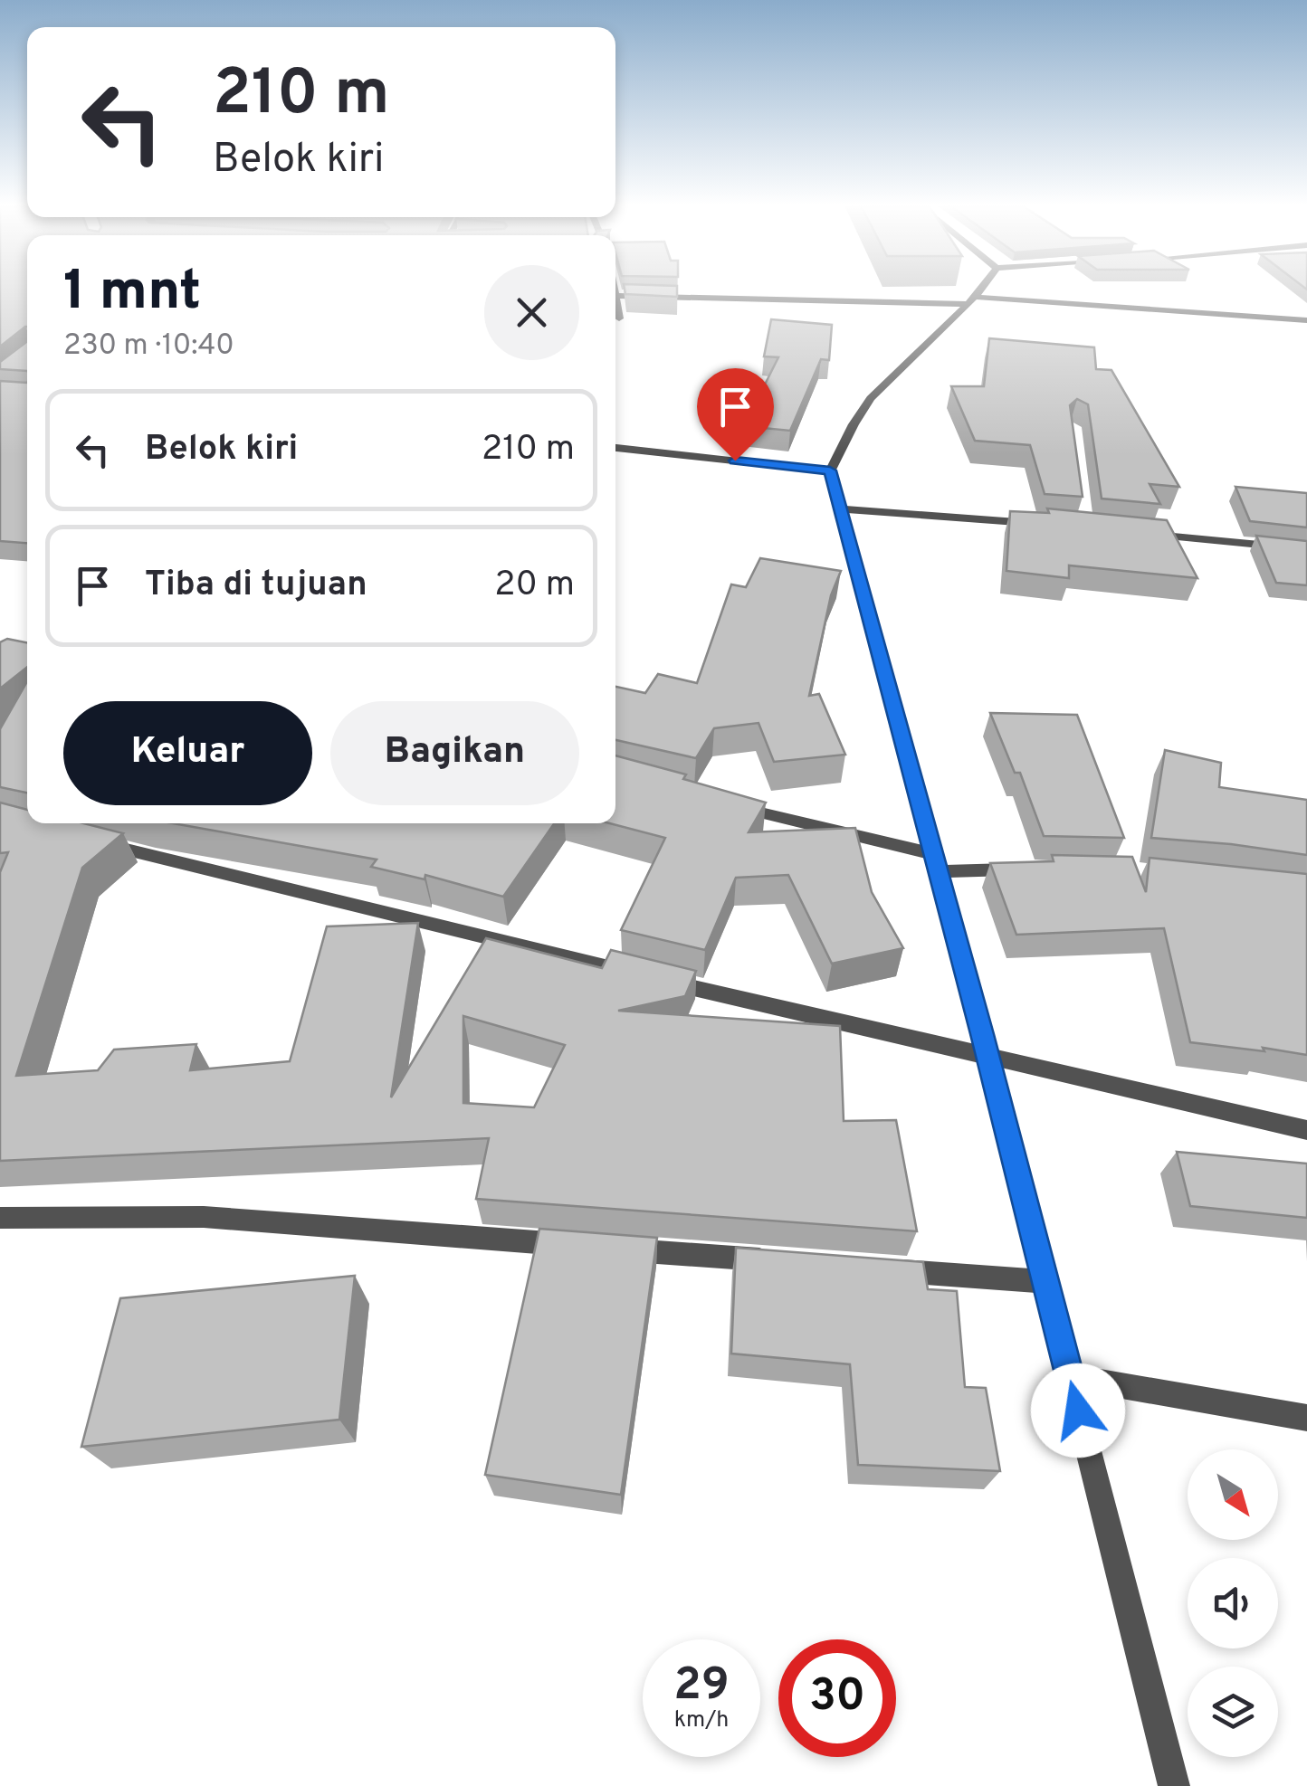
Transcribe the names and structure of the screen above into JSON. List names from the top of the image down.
{
  "north": "bottom right",
  "page": {
    "turn": ["210 m", "Belok kiri"],
    "heading": ["1 mnt", "230 m · 10:40"],
    "list": [
      {
        "name": "Belok kiri",
        "value": "210 m"
      },
      {
        "name": "Tiba di tujuan",
        "value": "20 m"
      }
    ],
    "buttons": ["Keluar", "Bagikan"],
    "speed": "29 km/h",
    "limit": "30"
  }
}
